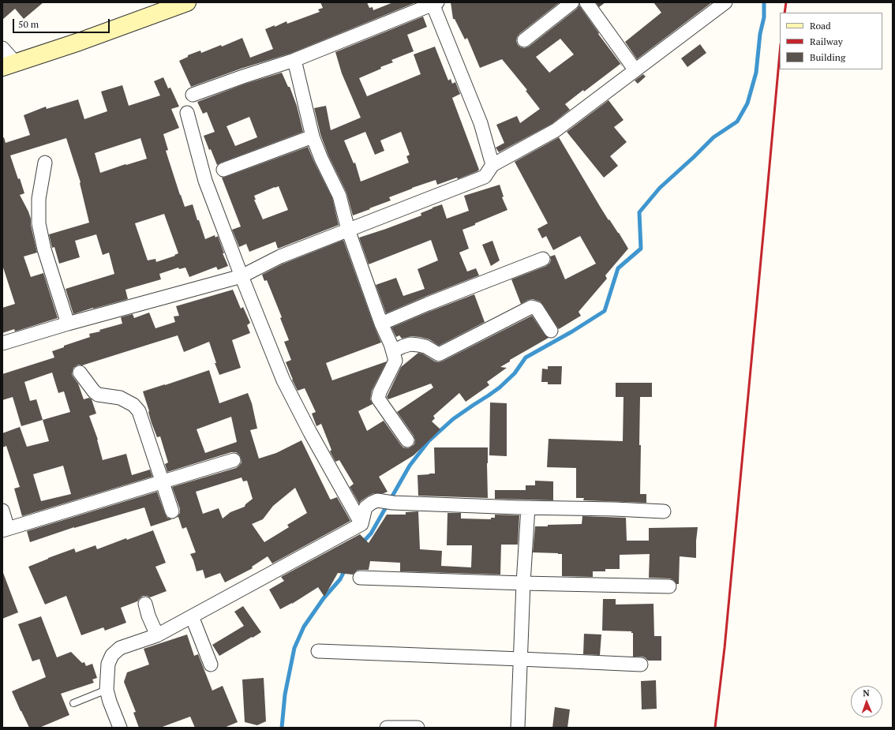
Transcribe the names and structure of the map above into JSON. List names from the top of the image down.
{
  "legend": ["Road", "Railway", "Building"],
  "scale_bar": "50 m",
  "north": "top"
}
